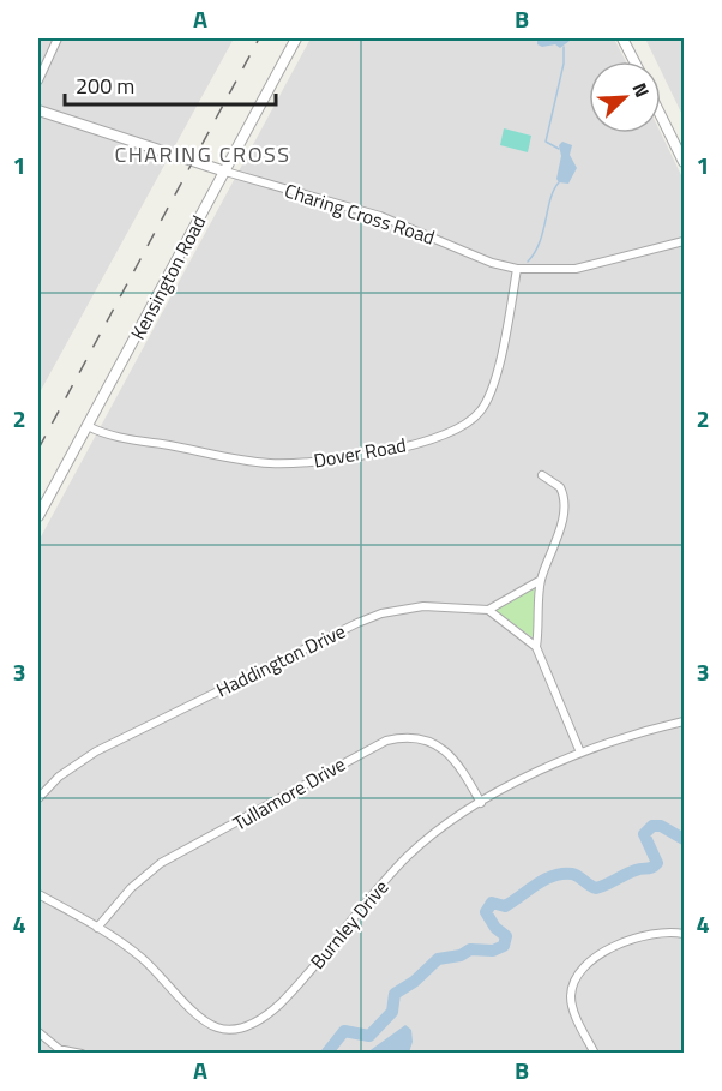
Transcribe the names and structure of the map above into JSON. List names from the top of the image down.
{
  "streets": {
    "street": [
      "Charing Cross Road",
      "Kensington Road",
      "Dover Road",
      "Haddington Drive",
      "Tullamore Drive",
      "Burnley Drive"
    ]
  },
  "crossings": [
    ["Charing Cross Road", "Kensington Road"],
    ["Charing Cross Road", "Dover Road"],
    ["Kensington Road", "Dover Road"],
    ["Tullamore Drive", "Burnley Drive"]
  ],
  "districts": ["CHARING CROSS"],
  "scale_bar": "200 m",
  "north": "top right",
  "grid": {
    "columns": ["A", "B"],
    "rows": [
      "1",
      "2",
      "3",
      "4"
    ]
  }
}
